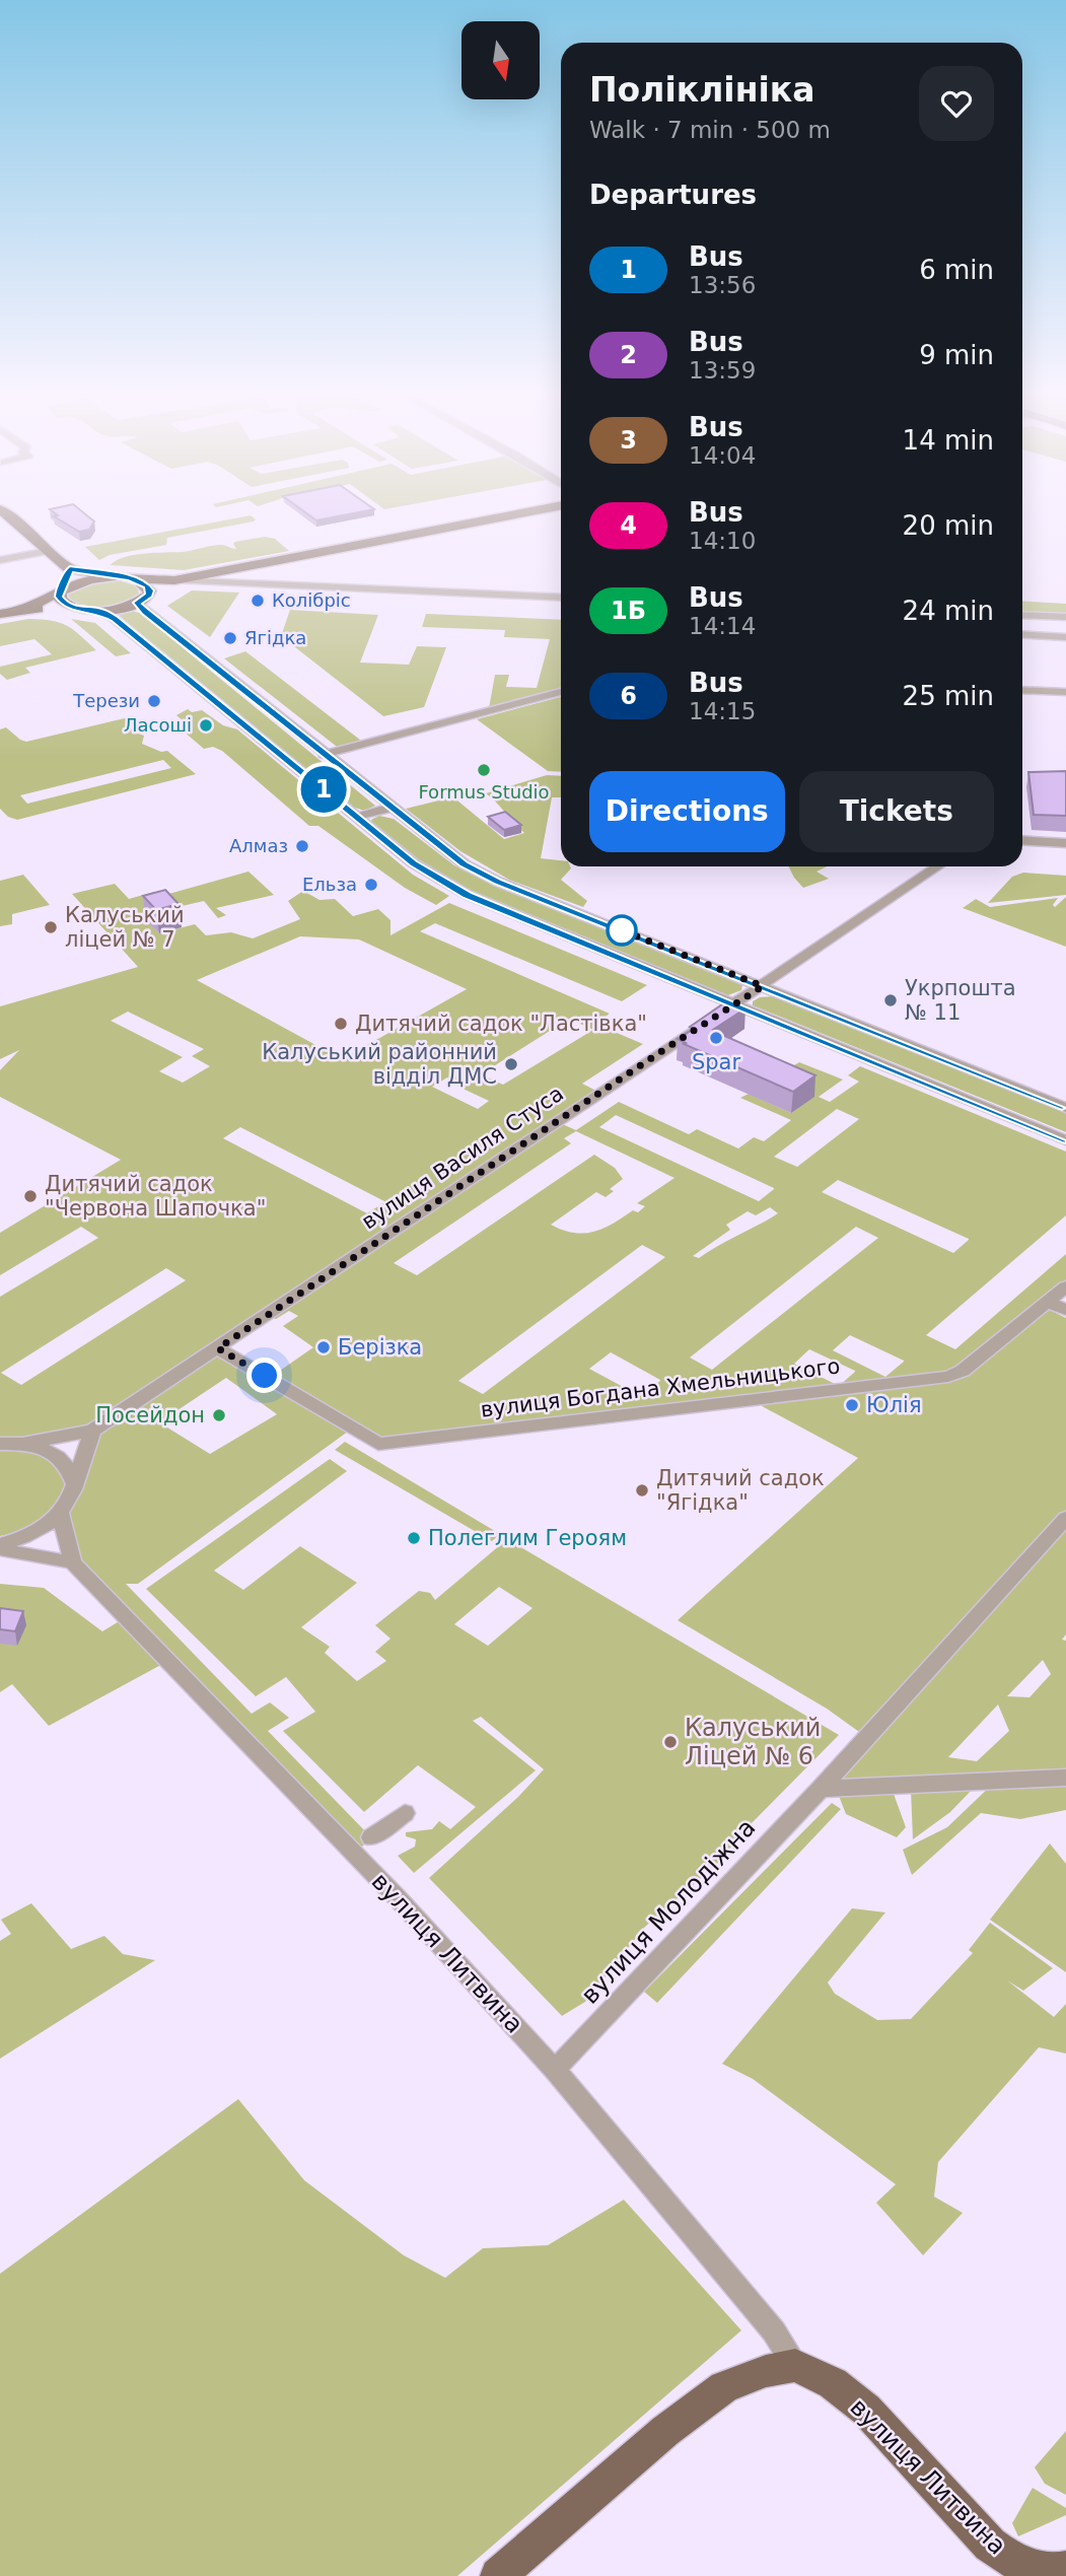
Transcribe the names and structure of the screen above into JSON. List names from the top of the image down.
{
  "streets": {
    "main road": ["вулиця Литвина"],
    "street": ["вулиця Василя Стуса", "вулиця Богдана Хмельницького", "вулиця Молодіжна"]
  },
  "crossings": [
    ["вулиця Василя Стуса", "вулиця Богдана Хмельницького"],
    ["вулиця Молодіжна", "вулиця Литвина"]
  ],
  "places": [
    "Колібріс",
    "Ягідка",
    "Терези",
    "Ласоші",
    "Formus Studio",
    "Алмаз",
    "Ельза",
    "Калуський ліцей № 7",
    "Укрпошта № 11",
    "Дитячий садок \"Ластівка\"",
    "Spar",
    "Калуський районний відділ ДМС",
    "Дитячий садок \"Червона Шапочка\"",
    "Берізка",
    "Юлія",
    "Посейдон",
    "Дитячий садок \"Ягідка\"",
    "Полеглим Героям",
    "Калуський Ліцей № 6"
  ],
  "lines": ["bus line 1"],
  "north": "bottom",
  "page": {
    "on_map": "1",
    "heading": [
      ["Поліклініка", "Walk · 7 min · 500 m"],
      "Departures"
    ],
    "list": [
      {
        "mark": "1",
        "name": "Bus",
        "note": "13:56",
        "value": "6 min"
      },
      {
        "mark": "2",
        "name": "Bus",
        "note": "13:59",
        "value": "9 min"
      },
      {
        "mark": "3",
        "name": "Bus",
        "note": "14:04",
        "value": "14 min"
      },
      {
        "mark": "4",
        "name": "Bus",
        "note": "14:10",
        "value": "20 min"
      },
      {
        "mark": "1Б",
        "name": "Bus",
        "note": "14:14",
        "value": "24 min"
      },
      {
        "mark": "6",
        "name": "Bus",
        "note": "14:15",
        "value": "25 min"
      }
    ],
    "buttons": ["Directions", "Tickets"]
  }
}
